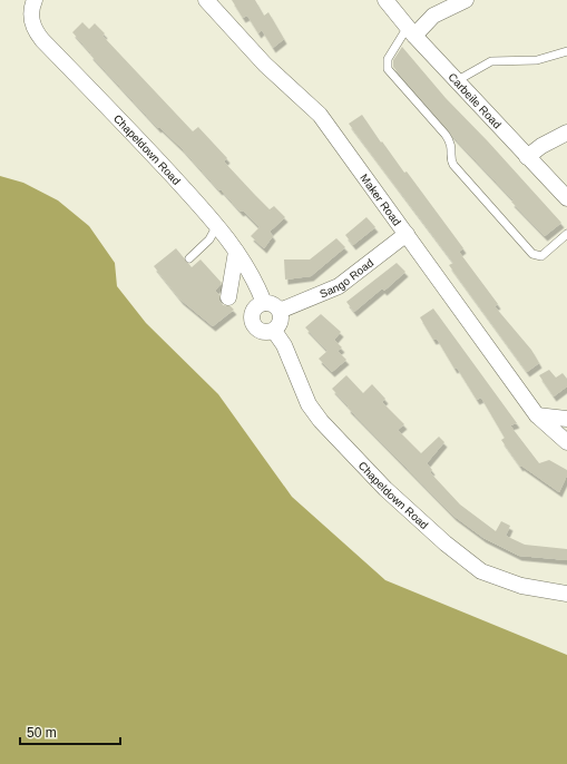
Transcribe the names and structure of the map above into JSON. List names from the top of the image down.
{
  "streets": {
    "street": [
      "Carbeile Road",
      "Chapeldown Road",
      "Maker Road",
      "Sango Road"
    ]
  },
  "crossings": [
    ["Chapeldown Road", "Sango Road"],
    ["Maker Road", "Sango Road"]
  ],
  "scale_bar": "50 m"
}
